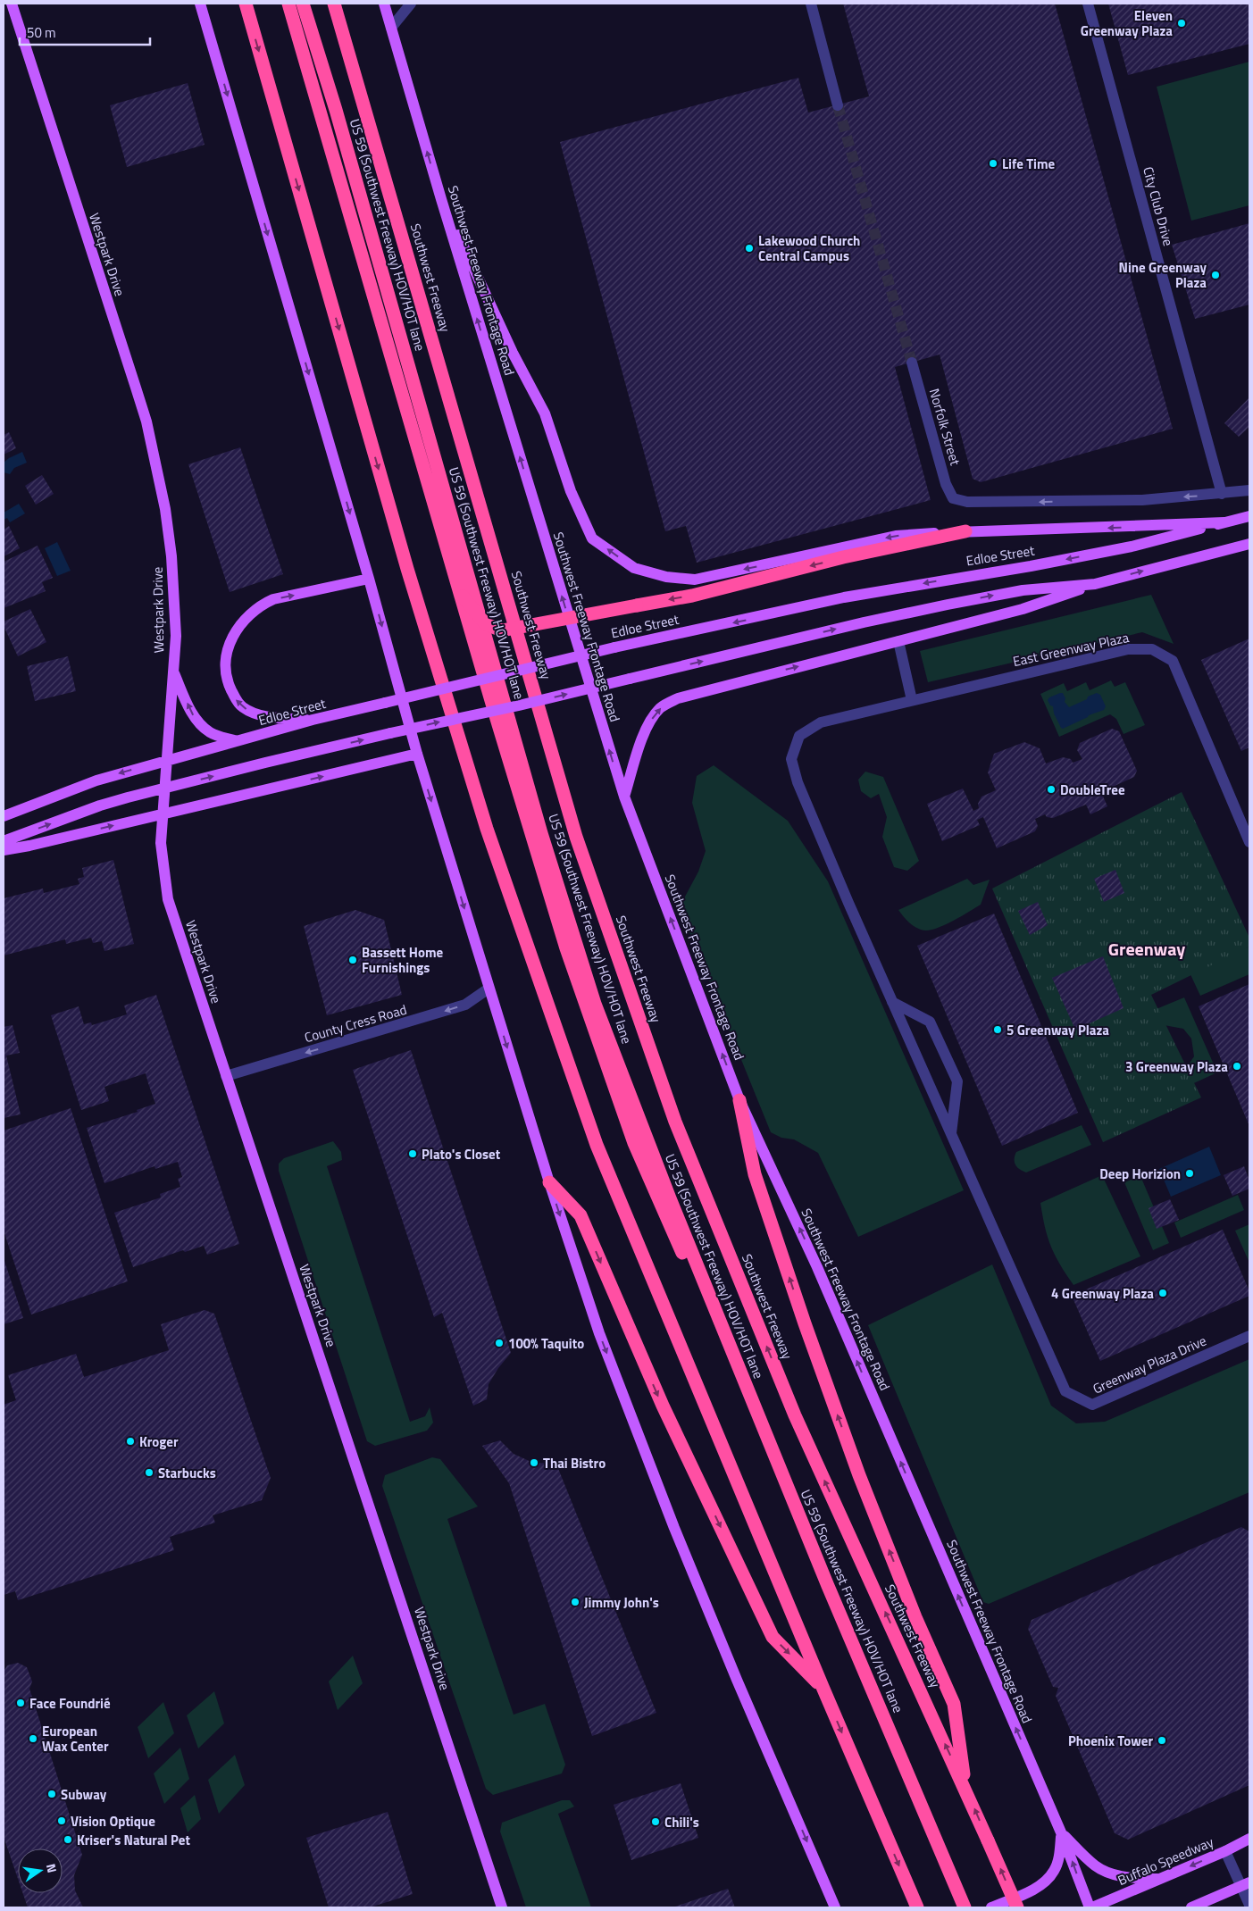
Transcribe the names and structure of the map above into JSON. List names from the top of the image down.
{
  "streets": {
    "highway": ["US 59 (Southwest Freeway) HOV/HOT lane", "Southwest Freeway"],
    "main road": [
      "Westpark Drive",
      "Southwest Freeway Frontage Road",
      "Edloe Street",
      "Buffalo Speedway"
    ],
    "street": [
      "City Club Drive",
      "Norfolk Street",
      "East Greenway Plaza",
      "County Cress Road",
      "Greenway Plaza Drive"
    ]
  },
  "crossings": [
    ["City Club Drive", "Norfolk Street"],
    ["Westpark Drive", "Edloe Street"],
    ["Westpark Drive", "County Cress Road"],
    ["Southwest Freeway Frontage Road", "Buffalo Speedway"],
    ["East Greenway Plaza", "Greenway Plaza Drive"]
  ],
  "one_way": ["Southwest Freeway Frontage Road", "Norfolk Street", "County Cress Road"],
  "districts": ["Greenway"],
  "places": [
    "Eleven Greenway Plaza",
    "Life Time",
    "Lakewood Church Central Campus",
    "Nine Greenway Plaza",
    "DoubleTree",
    "Bassett Home Furnishings",
    "5 Greenway Plaza",
    "3 Greenway Plaza",
    "Plato's Closet",
    "Deep Horizion",
    "4 Greenway Plaza",
    "100% Taquito",
    "Kroger",
    "Thai Bistro",
    "Starbucks",
    "Jimmy John's",
    "Face Foundrié",
    "European Wax Center",
    "Phoenix Tower",
    "Subway",
    "Vision Optique",
    "Chili's",
    "Kriser's Natural Pet"
  ],
  "scale_bar": "50 m",
  "north": "right"
}
